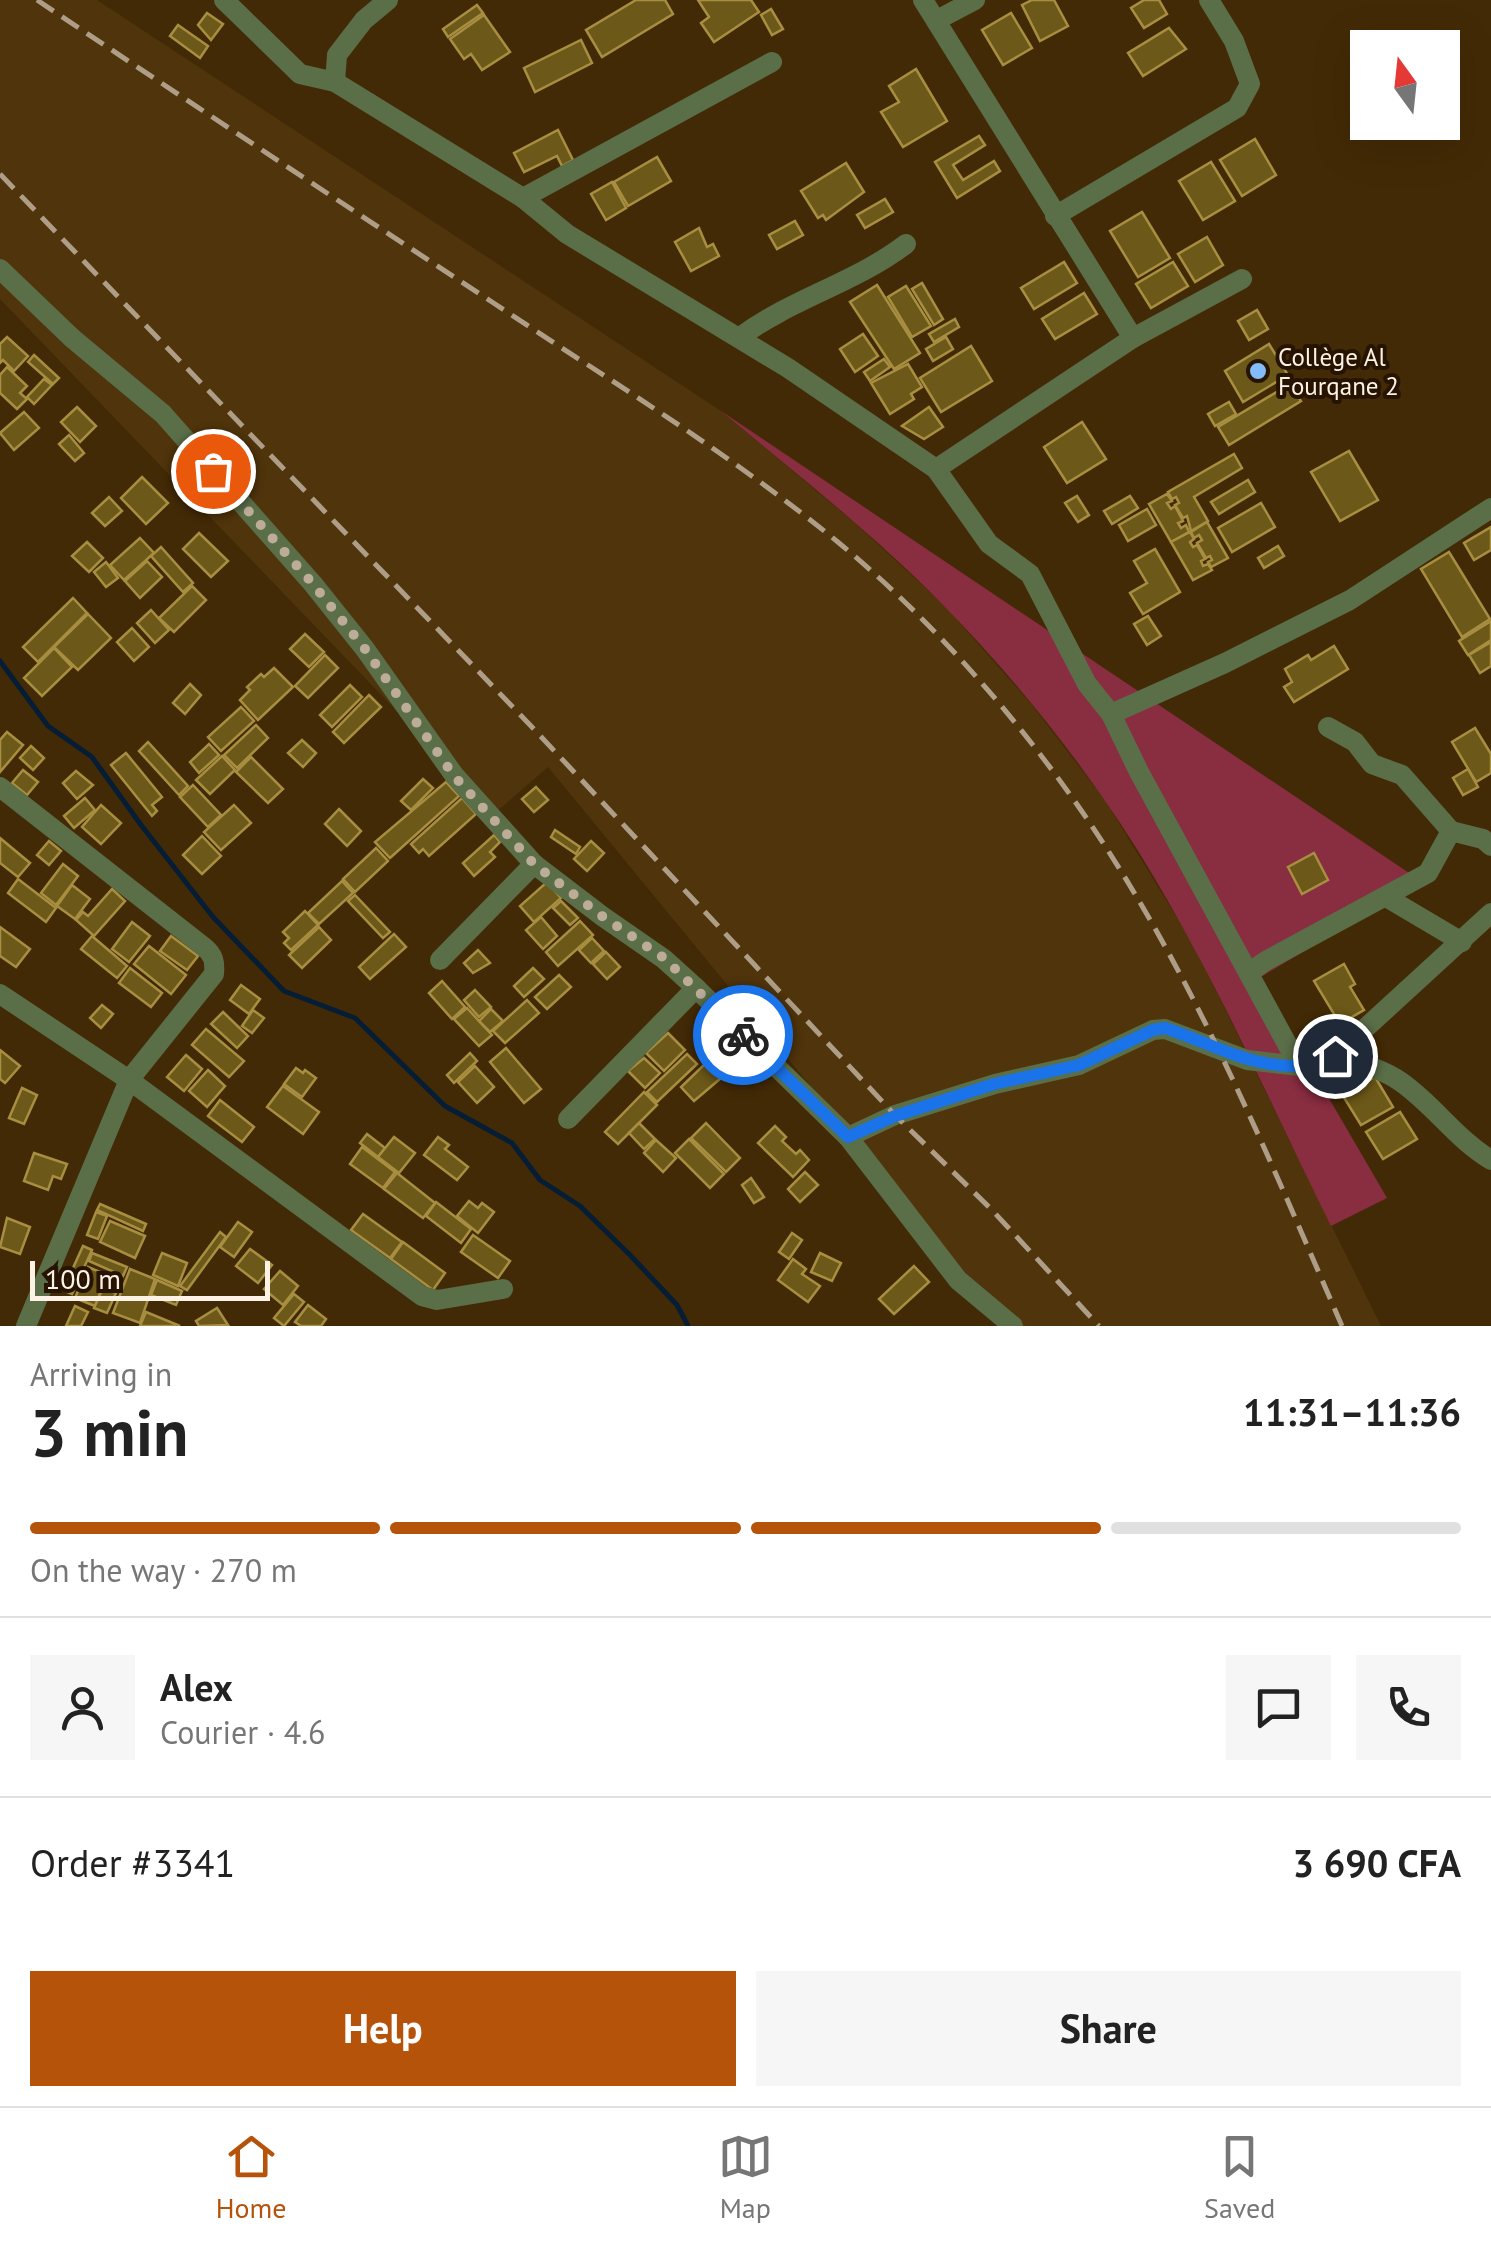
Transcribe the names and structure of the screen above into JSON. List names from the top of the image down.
{
  "places": ["Collège Al Fourqane 2"],
  "scale_bar": "100 m",
  "north": "top",
  "page": {
    "scale": "100 m",
    "heading": ["3 min", "Arriving in", "11:31–11:36"],
    "panel": [
      "Alex",
      "Courier · 4.6",
      "Order #3341",
      "3 690 CFA"
    ],
    "bar": "On the way · 270 m",
    "buttons": ["Help", "Share"],
    "tabs": ["Home", "Map", "Saved"]
  }
}
